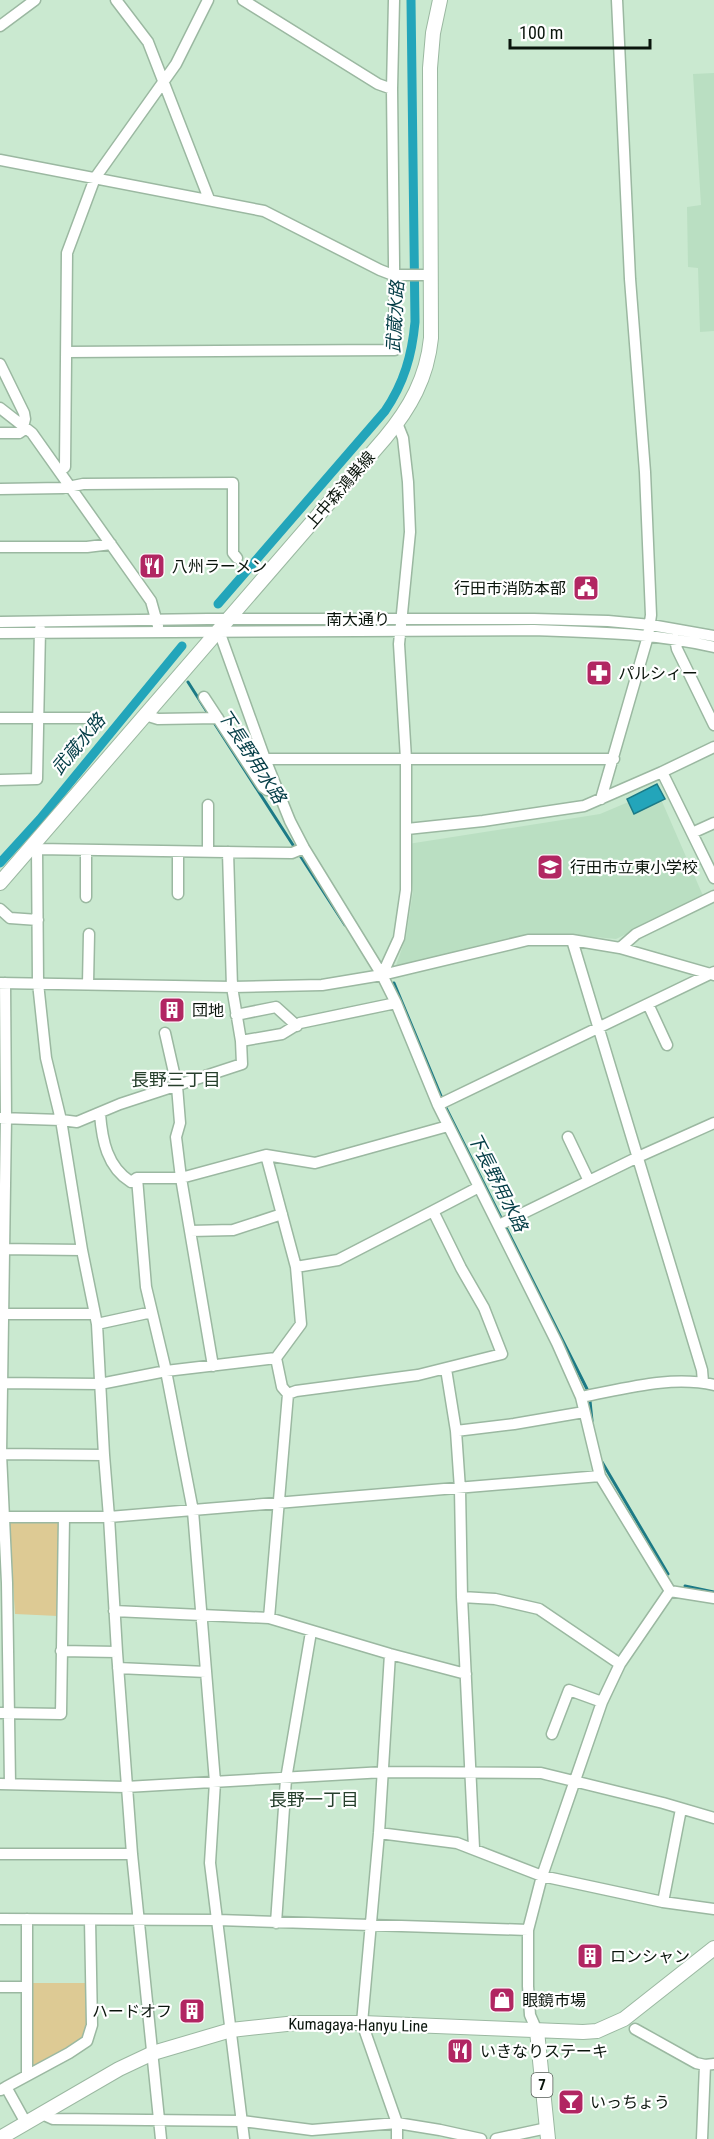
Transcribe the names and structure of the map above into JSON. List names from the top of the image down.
{
  "streets": {
    "main road": ["上中森鴻巣線", "Kumagaya-Hanyu Line", "7"],
    "street": ["南大通り"]
  },
  "crossings": [
    ["上中森鴻巣線", "南大通り"],
    ["Kumagaya-Hanyu Line", "7"]
  ],
  "districts": ["長野三丁目", "長野一丁目"],
  "water": ["武蔵水路", "下長野用水路"],
  "places": {
    "restaurant": ["八州ラーメン", "いきなりステーキ"],
    "public building": ["行田市消防本部"],
    "pharmacy": ["パルシィー"],
    "school or university": ["行田市立東小学校"],
    "building": ["団地", "ロンシャン", "ハードオフ"],
    "shop": ["眼鏡市場"],
    "bar": ["いっちょう"]
  },
  "scale_bar": "100 m"
}
